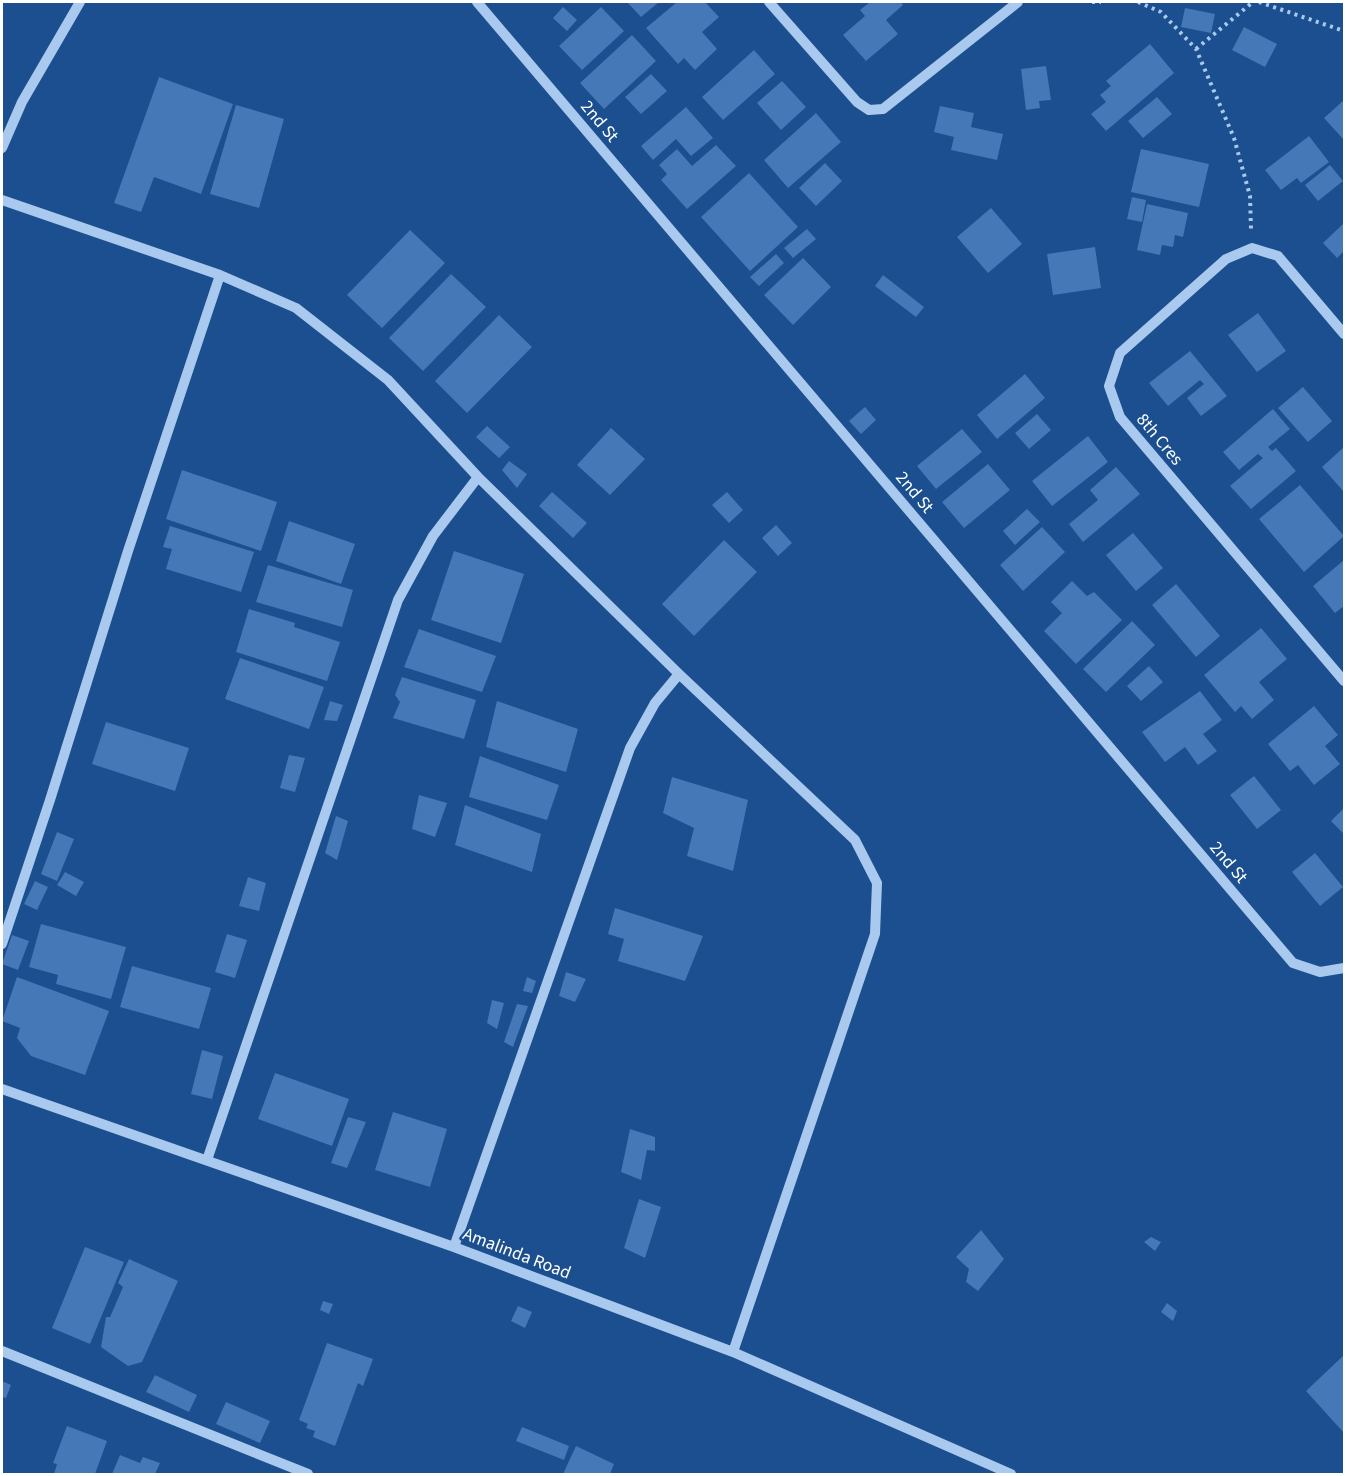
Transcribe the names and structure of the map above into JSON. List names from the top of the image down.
{
  "streets": {
    "street": ["2nd St", "8th Cres", "Amalinda Road"]
  }
}
